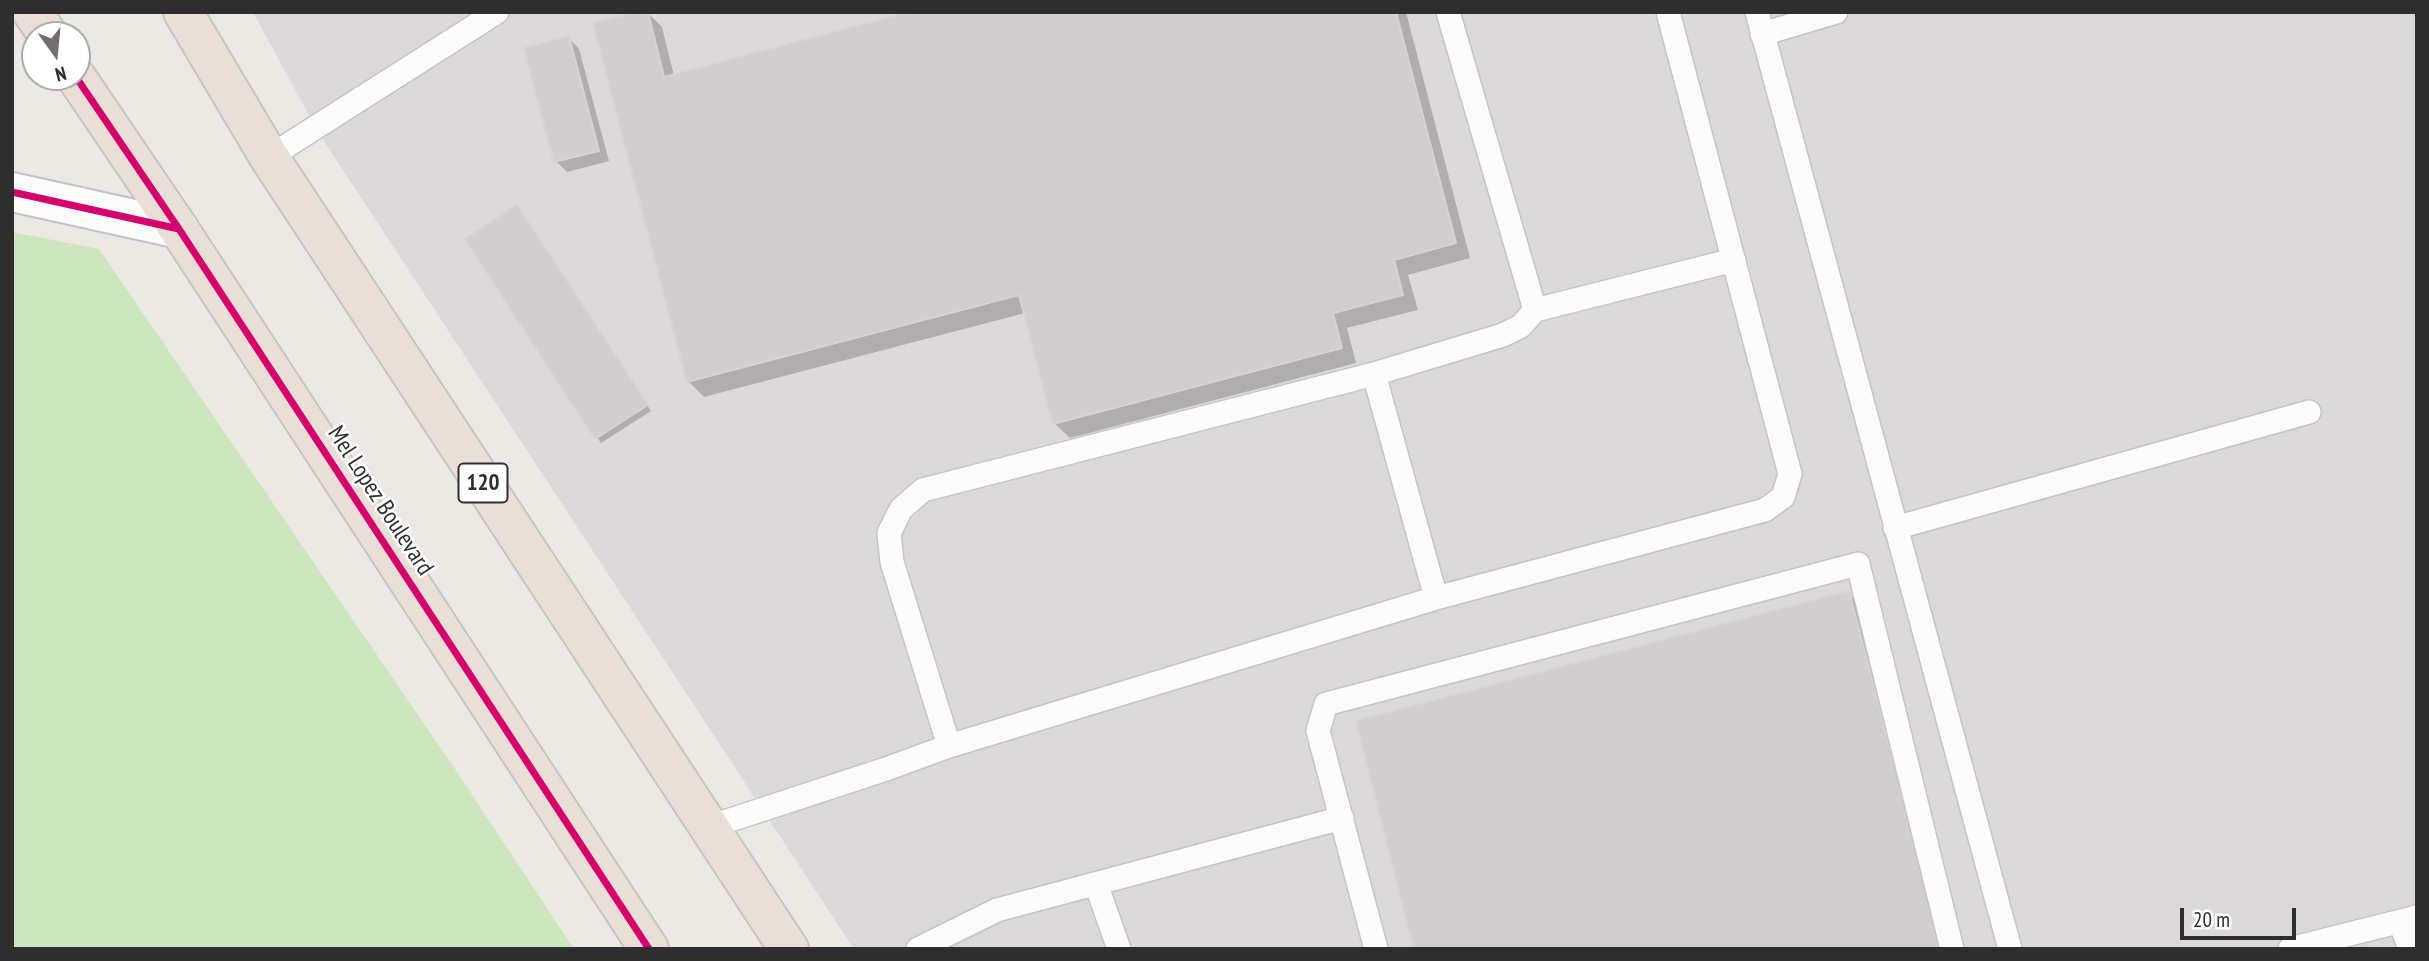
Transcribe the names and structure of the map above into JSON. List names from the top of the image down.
{
  "streets": {
    "highway": ["120", "Mel Lopez Boulevard"]
  },
  "scale_bar": "20 m",
  "north": "bottom"
}
